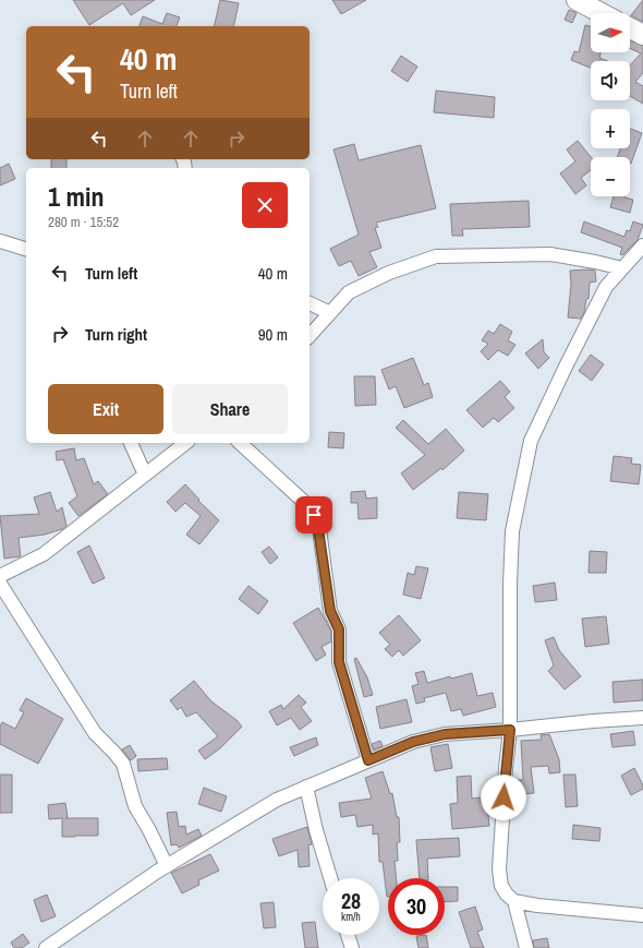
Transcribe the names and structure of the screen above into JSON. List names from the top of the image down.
{
  "north": "right",
  "page": {
    "map_buttons": ["+", "−"],
    "turn": ["40 m", "Turn left"],
    "heading": ["1 min", "280 m · 15:52"],
    "list": [
      {
        "name": "Turn left",
        "value": "40 m"
      },
      {
        "name": "Turn right",
        "value": "90 m"
      }
    ],
    "buttons": ["Exit", "Share"],
    "speed": "28 km/h",
    "limit": "30"
  }
}
